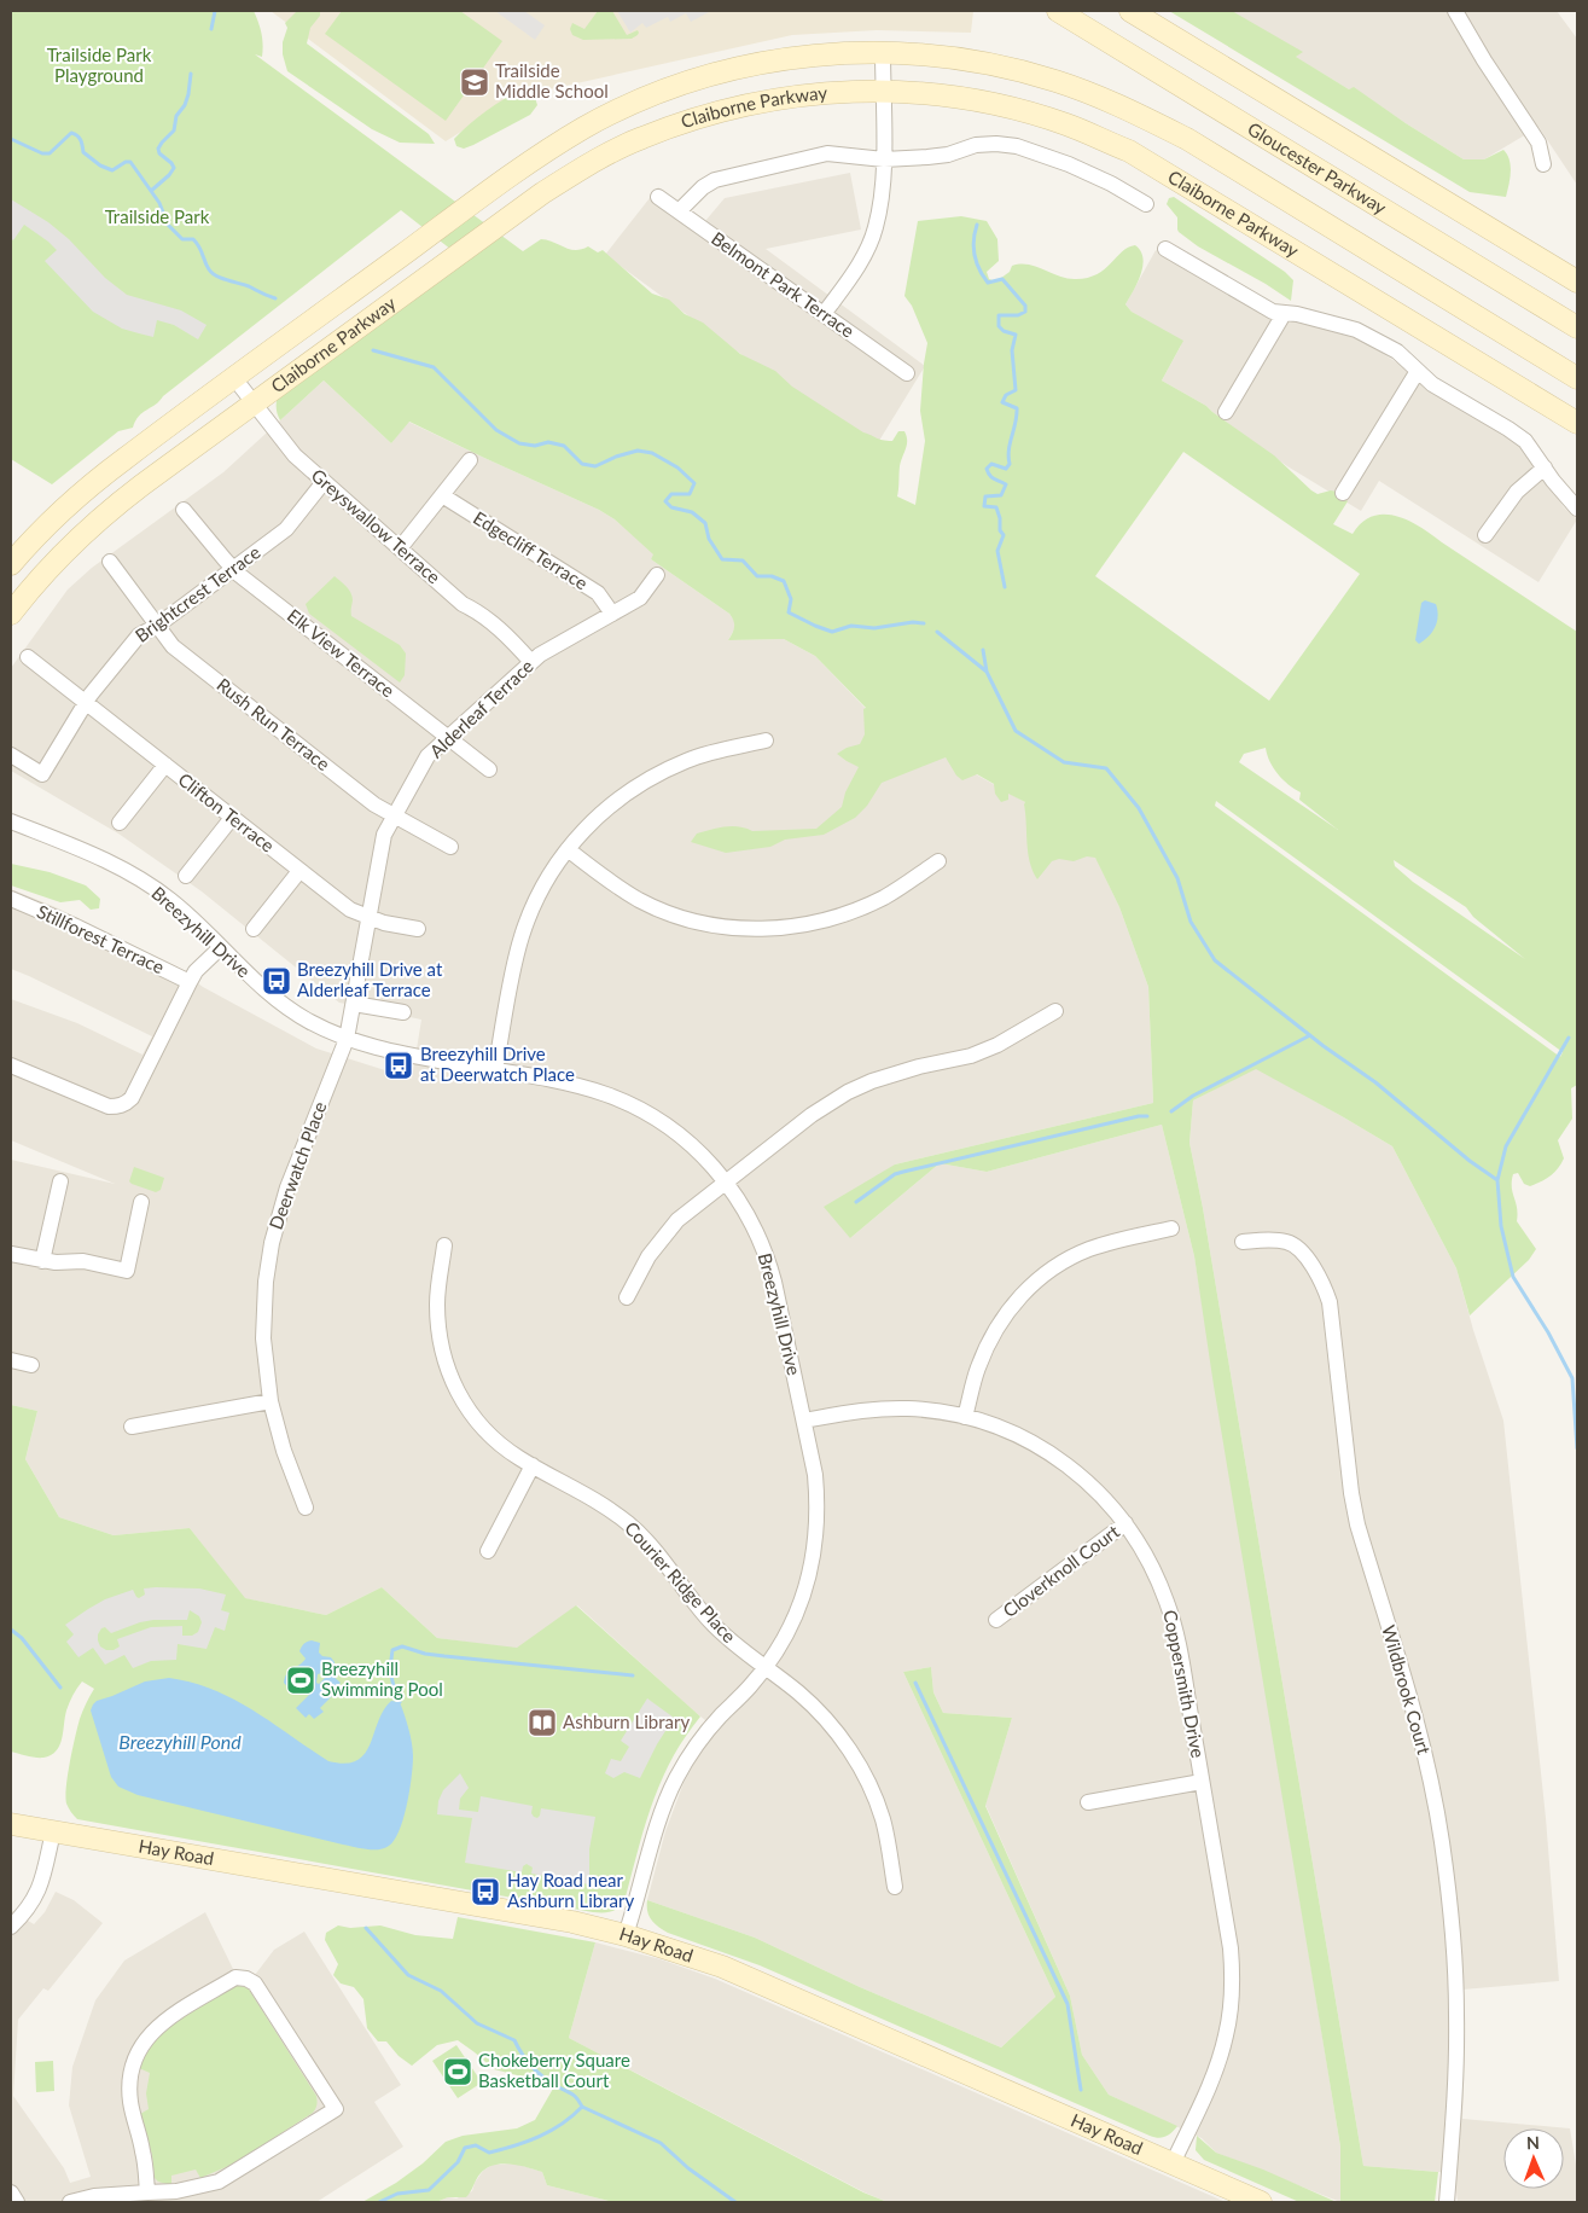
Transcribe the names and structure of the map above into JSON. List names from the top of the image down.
{
  "streets": {
    "main road": ["Claiborne Parkway", "Gloucester Parkway", "Hay Road"],
    "street": [
      "Belmont Park Terrace",
      "Greyswallow Terrace",
      "Edgecliff Terrace",
      "Brightcrest Terrace",
      "Elk View Terrace",
      "Alderleaf Terrace",
      "Rush Run Terrace",
      "Clifton Terrace",
      "Breezyhill Drive",
      "Stillforest Terrace",
      "Deerwatch Place",
      "Cloverknoll Court",
      "Courier Ridge Place",
      "Coppersmith Drive",
      "Wildbrook Court"
    ]
  },
  "crossings": [
    ["Claiborne Parkway", "Greyswallow Terrace"],
    ["Greyswallow Terrace", "Brightcrest Terrace"],
    ["Greyswallow Terrace", "Alderleaf Terrace"],
    ["Edgecliff Terrace", "Alderleaf Terrace"],
    ["Brightcrest Terrace", "Elk View Terrace"],
    ["Brightcrest Terrace", "Rush Run Terrace"],
    ["Brightcrest Terrace", "Clifton Terrace"],
    ["Elk View Terrace", "Alderleaf Terrace"],
    ["Alderleaf Terrace", "Rush Run Terrace"],
    ["Alderleaf Terrace", "Clifton Terrace"],
    ["Alderleaf Terrace", "Breezyhill Drive"],
    ["Alderleaf Terrace", "Deerwatch Place"],
    ["Breezyhill Drive", "Deerwatch Place"],
    ["Breezyhill Drive", "Courier Ridge Place"],
    ["Breezyhill Drive", "Coppersmith Drive"],
    ["Breezyhill Drive", "Hay Road"],
    ["Cloverknoll Court", "Coppersmith Drive"],
    ["Coppersmith Drive", "Hay Road"]
  ],
  "water": ["Breezyhill Pond"],
  "parks": ["Trailside Park Playground", "Trailside Park"],
  "places": {
    "school or university": ["Trailside Middle School"],
    "bus stop": ["Breezyhill Drive at Alderleaf Terrace", "Breezyhill Drive at Deerwatch Place", "Hay Road near Ashburn Library"],
    "sports": ["Breezyhill Swimming Pool", "Chokeberry Square Basketball Court"],
    "library": ["Ashburn Library"]
  },
  "north": "top"
}
